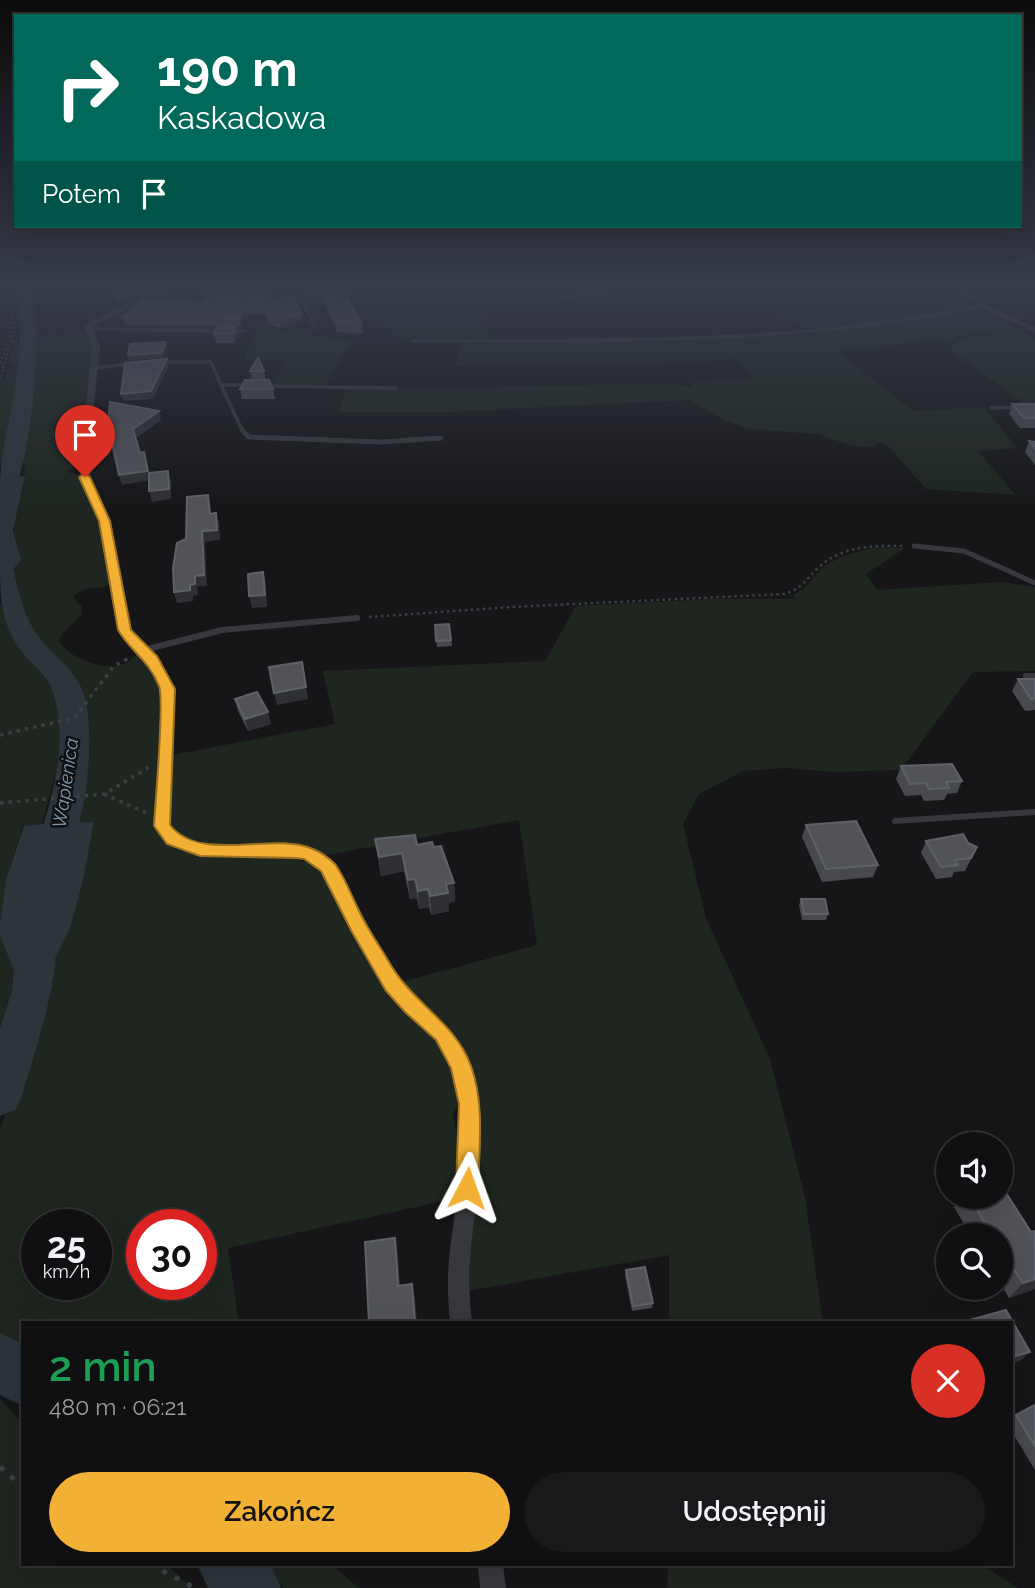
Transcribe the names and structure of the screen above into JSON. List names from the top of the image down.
{
  "water": ["Wapienica"],
  "page": {
    "turn": ["190 m", "Kaskadowa"],
    "then": "Potem",
    "speed": "25 km/h",
    "limit": "30",
    "heading": ["2 min", "480 m · 06:21"],
    "buttons": ["Zakończ", "Udostępnij"]
  }
}
